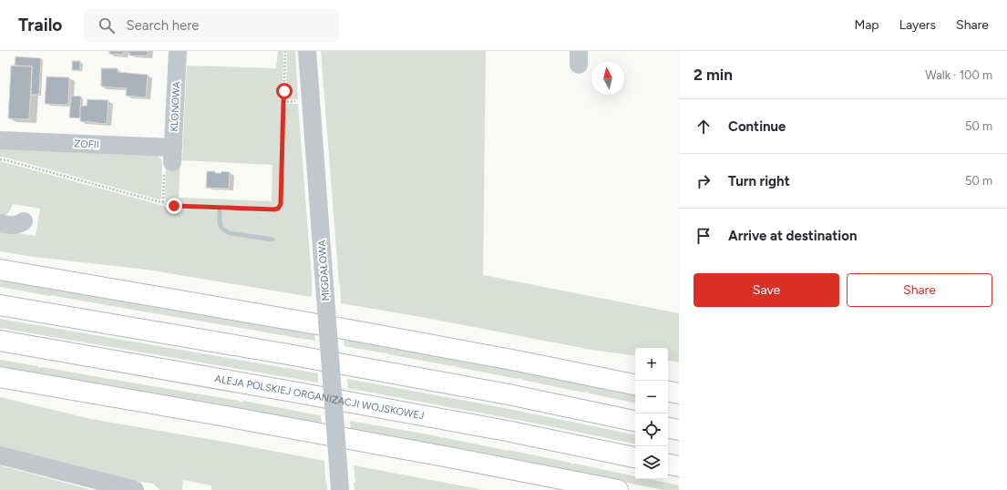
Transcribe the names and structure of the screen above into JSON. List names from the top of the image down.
{
  "streets": {
    "highway": ["ALEJA POLSKIEJ ORGANIZACJI WOJSKOWEJ"],
    "street": ["KLONOWA", "ZOFII", "MIGDAŁOWA"]
  },
  "crossings": [
    ["KLONOWA", "ZOFII"]
  ],
  "north": "top",
  "page": {
    "header": "Trailo",
    "search": "Search here",
    "nav": ["Map", "Layers", "Share"],
    "heading": ["2 min", "Walk · 100 m"],
    "list": [
      ["Continue", "50 m"],
      ["Turn right", "50 m"],
      "Arrive at destination"
    ],
    "buttons": ["Save", "Share"],
    "map_buttons": ["+", "−"]
  }
}
